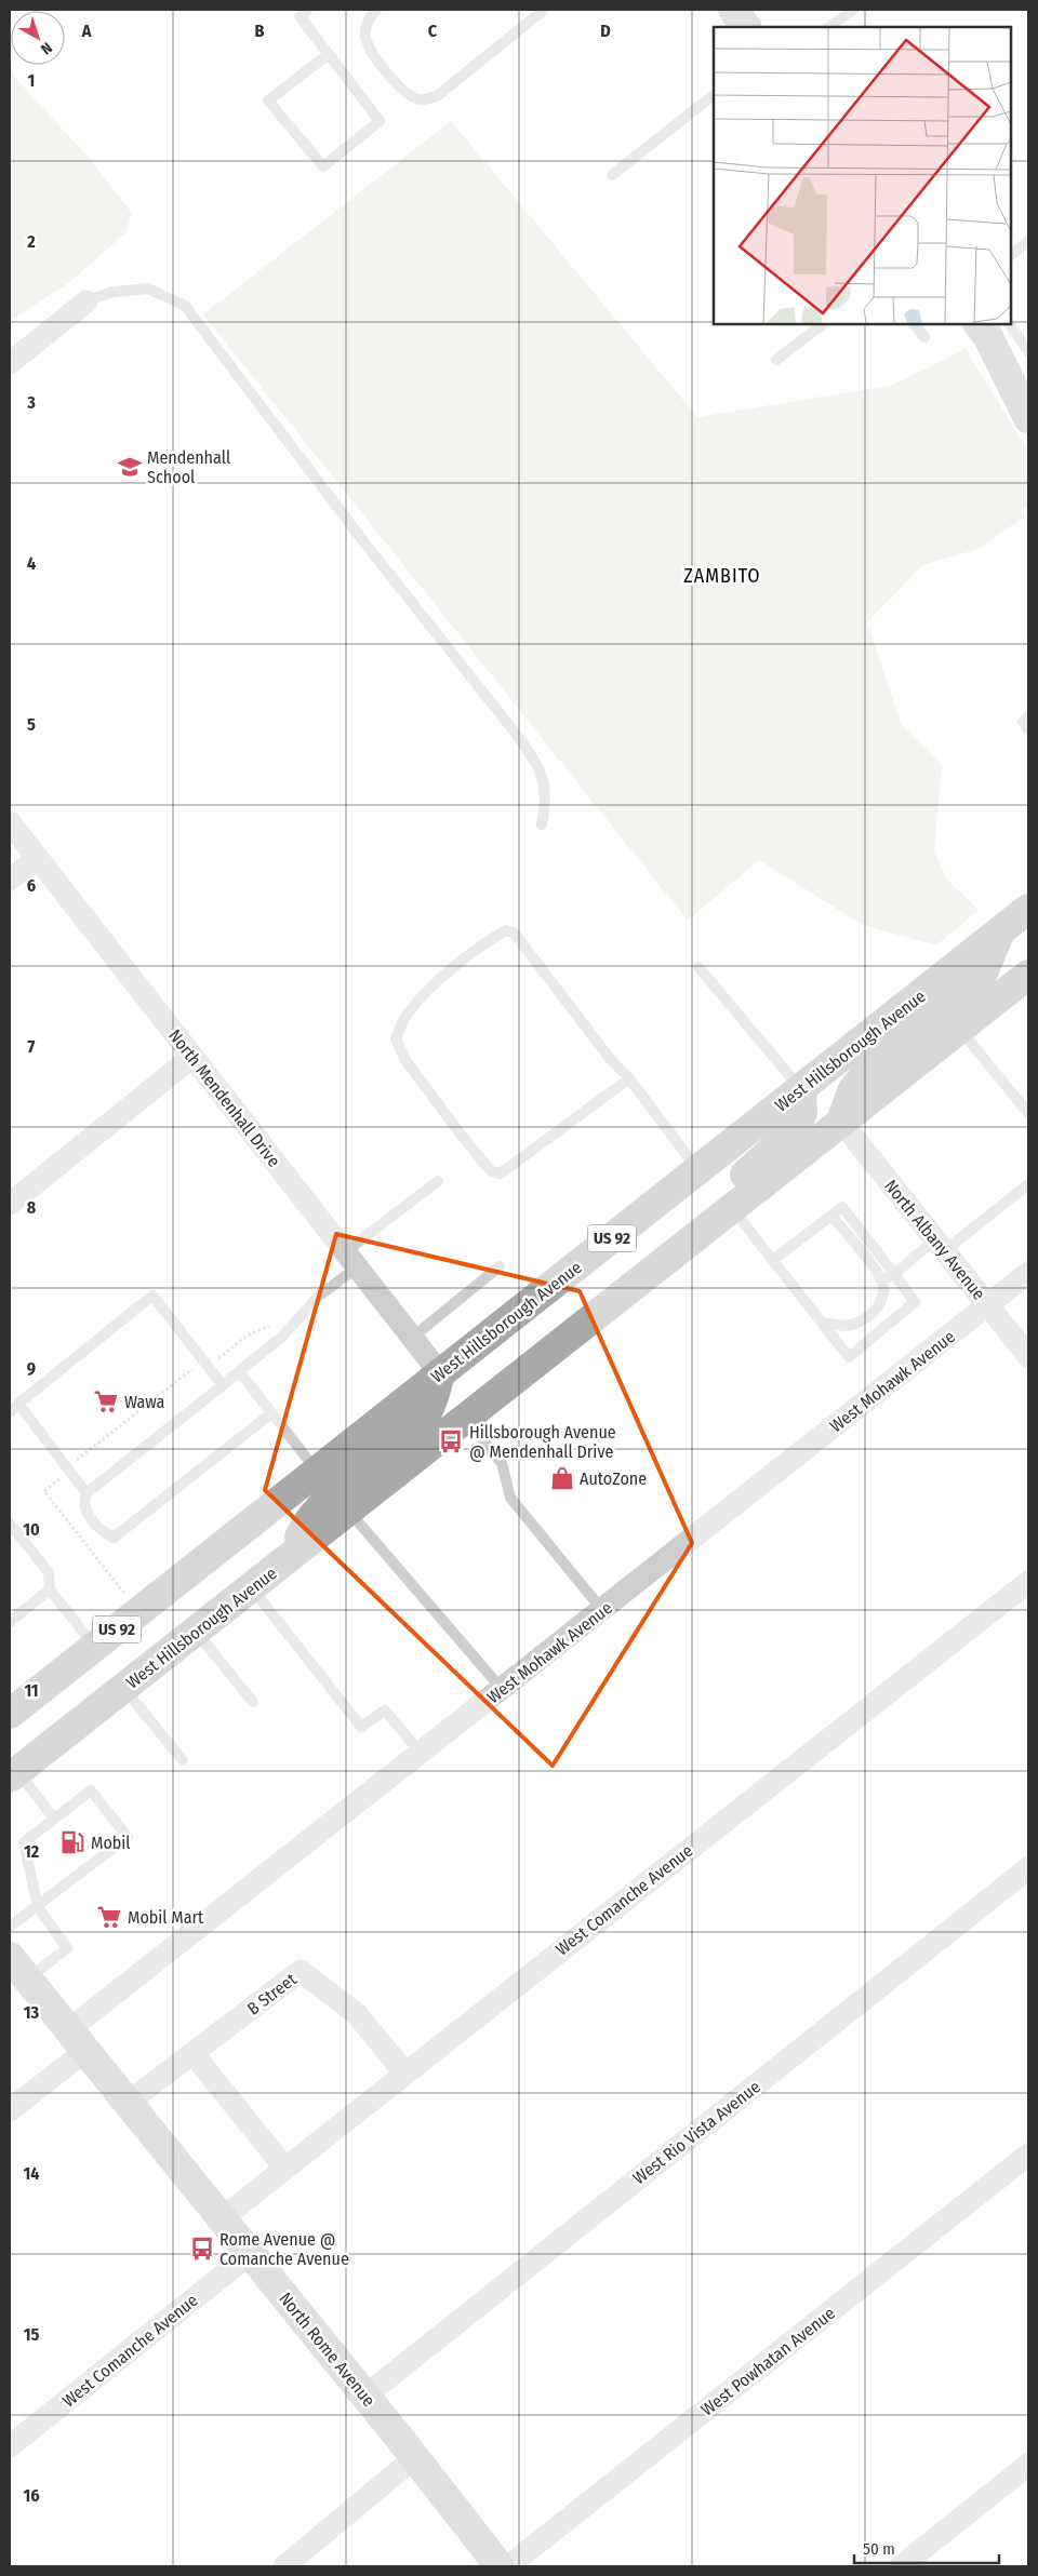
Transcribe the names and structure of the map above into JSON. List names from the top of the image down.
{
  "streets": {
    "main road": ["West Hillsborough Avenue", "US 92"],
    "street": [
      "North Mendenhall Drive",
      "North Albany Avenue",
      "West Mohawk Avenue",
      "West Comanche Avenue",
      "B Street",
      "West Rio Vista Avenue",
      "North Rome Avenue",
      "West Powhatan Avenue"
    ]
  },
  "crossings": [
    ["West Hillsborough Avenue", "North Mendenhall Drive"],
    ["West Hillsborough Avenue", "North Albany Avenue"],
    ["North Albany Avenue", "West Mohawk Avenue"],
    ["West Mohawk Avenue", "North Rome Avenue"],
    ["West Comanche Avenue", "B Street"],
    ["West Comanche Avenue", "North Rome Avenue"],
    ["B Street", "North Rome Avenue"],
    ["West Rio Vista Avenue", "North Rome Avenue"]
  ],
  "districts": ["ZAMBITO"],
  "places": {
    "school or university": ["Mendenhall School"],
    "supermarket": ["Wawa", "Mobil Mart"],
    "bus stop": ["Hillsborough Avenue @ Mendenhall Drive", "Rome Avenue @ Comanche Avenue"],
    "shop": ["AutoZone"],
    "fuel station": ["Mobil"]
  },
  "scale_bar": "50 m",
  "north": "bottom right",
  "grid": {
    "columns": [
      "A",
      "B",
      "C",
      "D"
    ],
    "rows": [
      "1",
      "2",
      "3",
      "4",
      "5",
      "6",
      "7",
      "8",
      "9",
      "10",
      "11",
      "12",
      "13",
      "14",
      "15",
      "16"
    ]
  }
}
